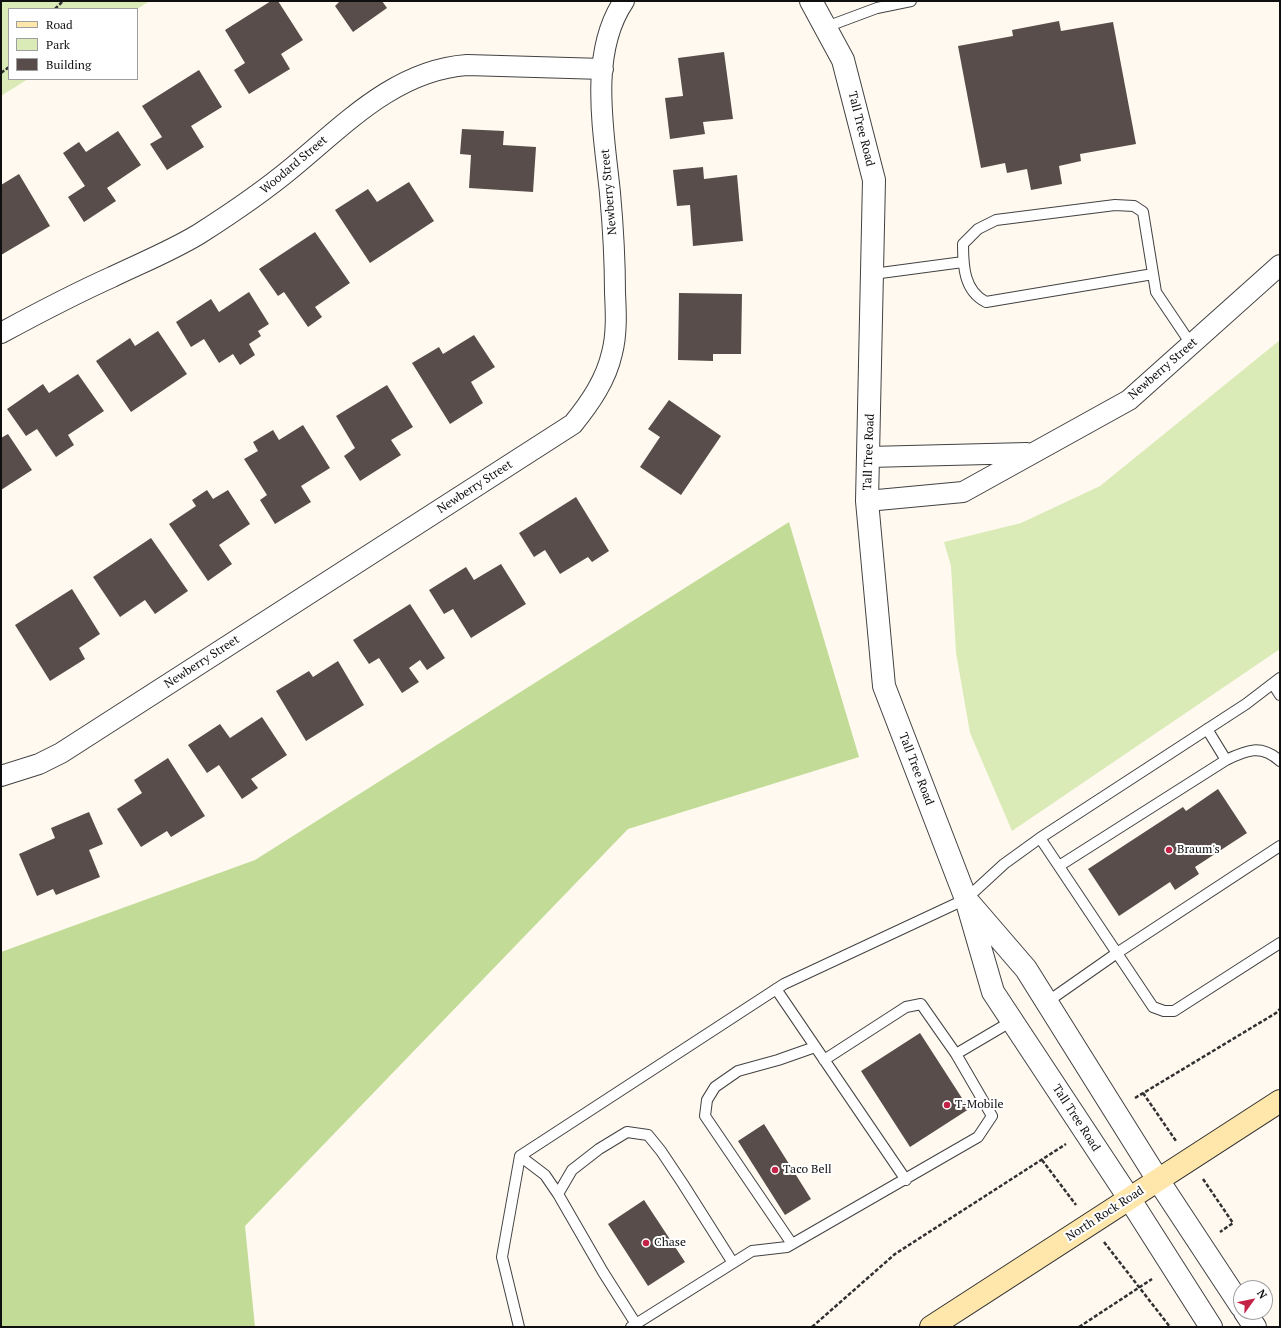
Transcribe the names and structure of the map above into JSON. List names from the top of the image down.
{
  "streets": {
    "main road": ["North Rock Road"],
    "street": ["Tall Tree Road", "Woodard Street", "Newberry Street"]
  },
  "crossings": [
    ["Tall Tree Road", "Newberry Street"],
    ["Tall Tree Road", "North Rock Road"],
    ["Woodard Street", "Newberry Street"]
  ],
  "places": [
    "Braum's",
    "T-Mobile",
    "Taco Bell",
    "Chase"
  ],
  "legend": ["Road", "Park", "Building"],
  "north": "top right"
}
